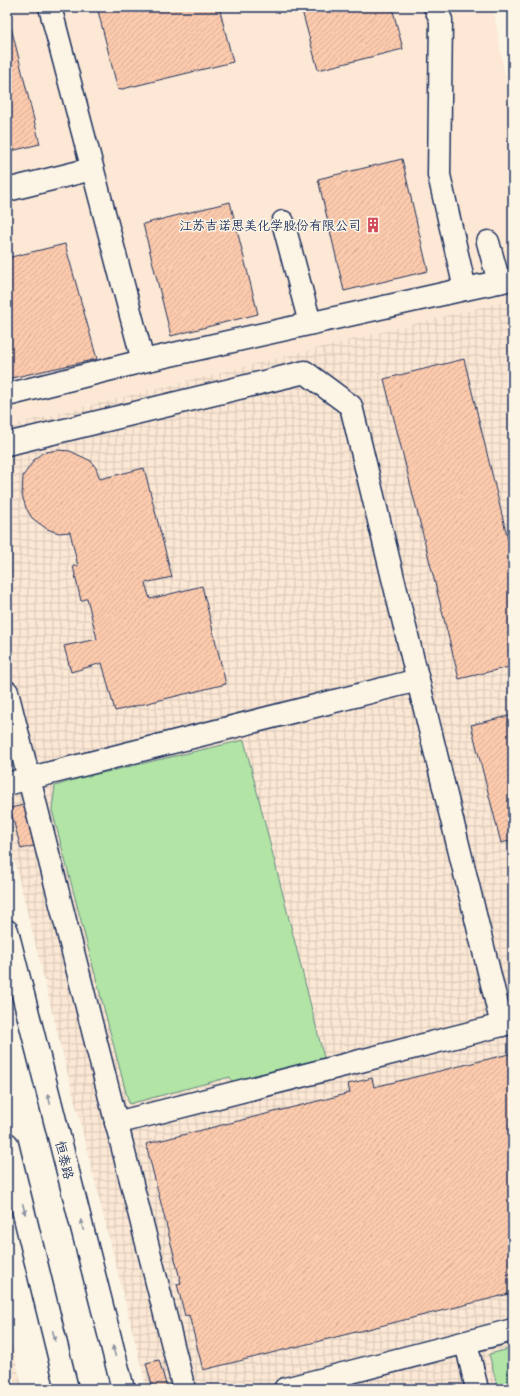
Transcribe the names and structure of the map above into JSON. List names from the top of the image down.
{
  "streets": {
    "street": ["恒泰路"]
  },
  "places": {
    "building": ["江苏吉诺思美化学股份有限公司"]
  }
}
